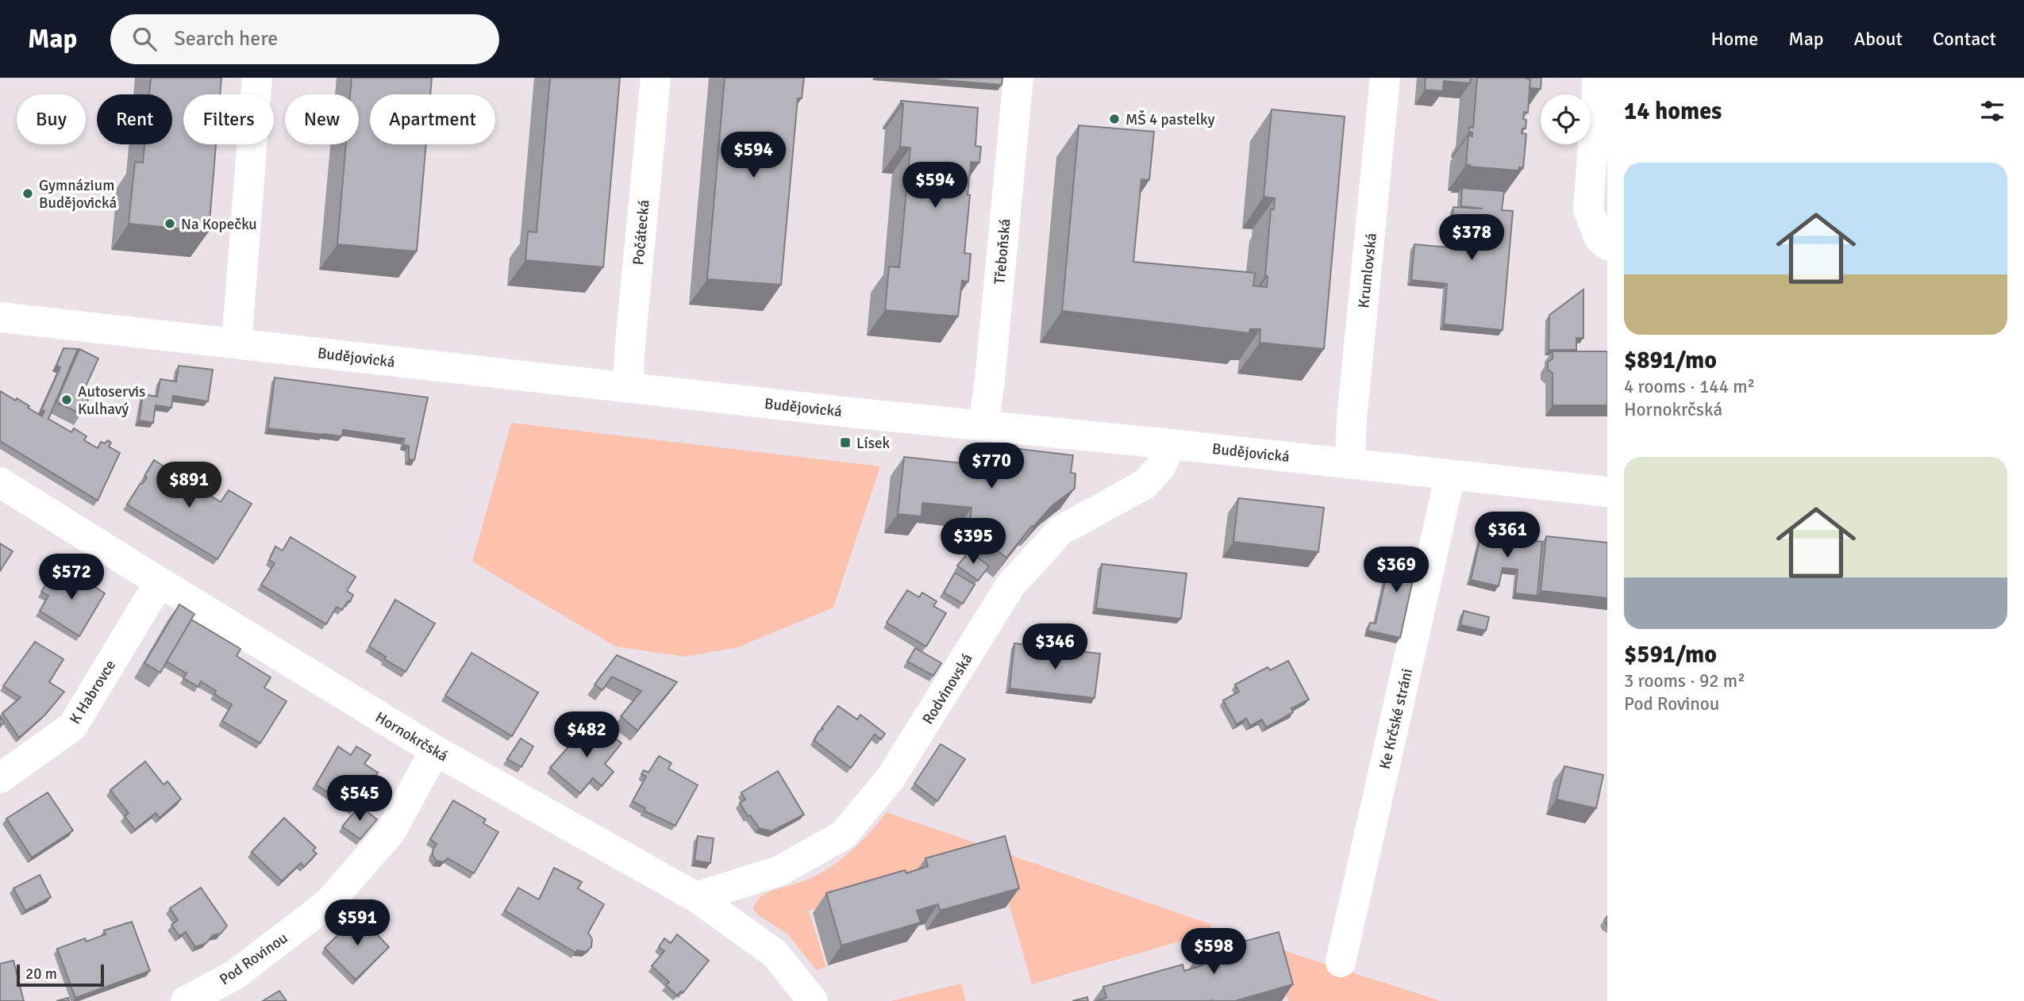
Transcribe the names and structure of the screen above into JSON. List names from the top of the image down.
{
  "streets": {
    "street": [
      "Počátecká",
      "Třeboňská",
      "Krumlovská",
      "Budějovická",
      "Rodvinovská",
      "K Habrovce",
      "Ke Krčské stráni",
      "Hornokrčská",
      "Pod Rovinou"
    ]
  },
  "crossings": [
    ["Počátecká", "Budějovická"],
    ["Třeboňská", "Budějovická"],
    ["Krumlovská", "Budějovická"],
    ["Budějovická", "Rodvinovská"],
    ["Budějovická", "Ke Krčské stráni"],
    ["Rodvinovská", "Hornokrčská"],
    ["K Habrovce", "Hornokrčská"],
    ["Hornokrčská", "Pod Rovinou"]
  ],
  "places": {
    "other": [
      "MŠ 4 pastelky",
      "Gymnázium Budějovická",
      "Na Kopečku",
      "Autoservis Kulhavý"
    ],
    "transit": ["Lísek"]
  },
  "scale_bar": "20 m",
  "page": {
    "header": "Map",
    "search": "Search here",
    "nav": [
      "Home",
      "Map",
      "About",
      "Contact"
    ],
    "heading": "14 homes",
    "chip": [
      "Buy",
      "Rent",
      "Filters",
      "New",
      "Apartment"
    ],
    "price": [
      "$594",
      "$594",
      "$378",
      "$770",
      "$891",
      "$361",
      "$395",
      "$369",
      "$572",
      "$346",
      "$482",
      "$545",
      "$591",
      "$598"
    ],
    "list": [
      {
        "name": "$891/mo",
        "note": "4 rooms · 144 m² · Hornokrčská"
      },
      {
        "name": "$591/mo",
        "note": "3 rooms · 92 m² · Pod Rovinou"
      }
    ],
    "scale": "20 m"
  }
}
